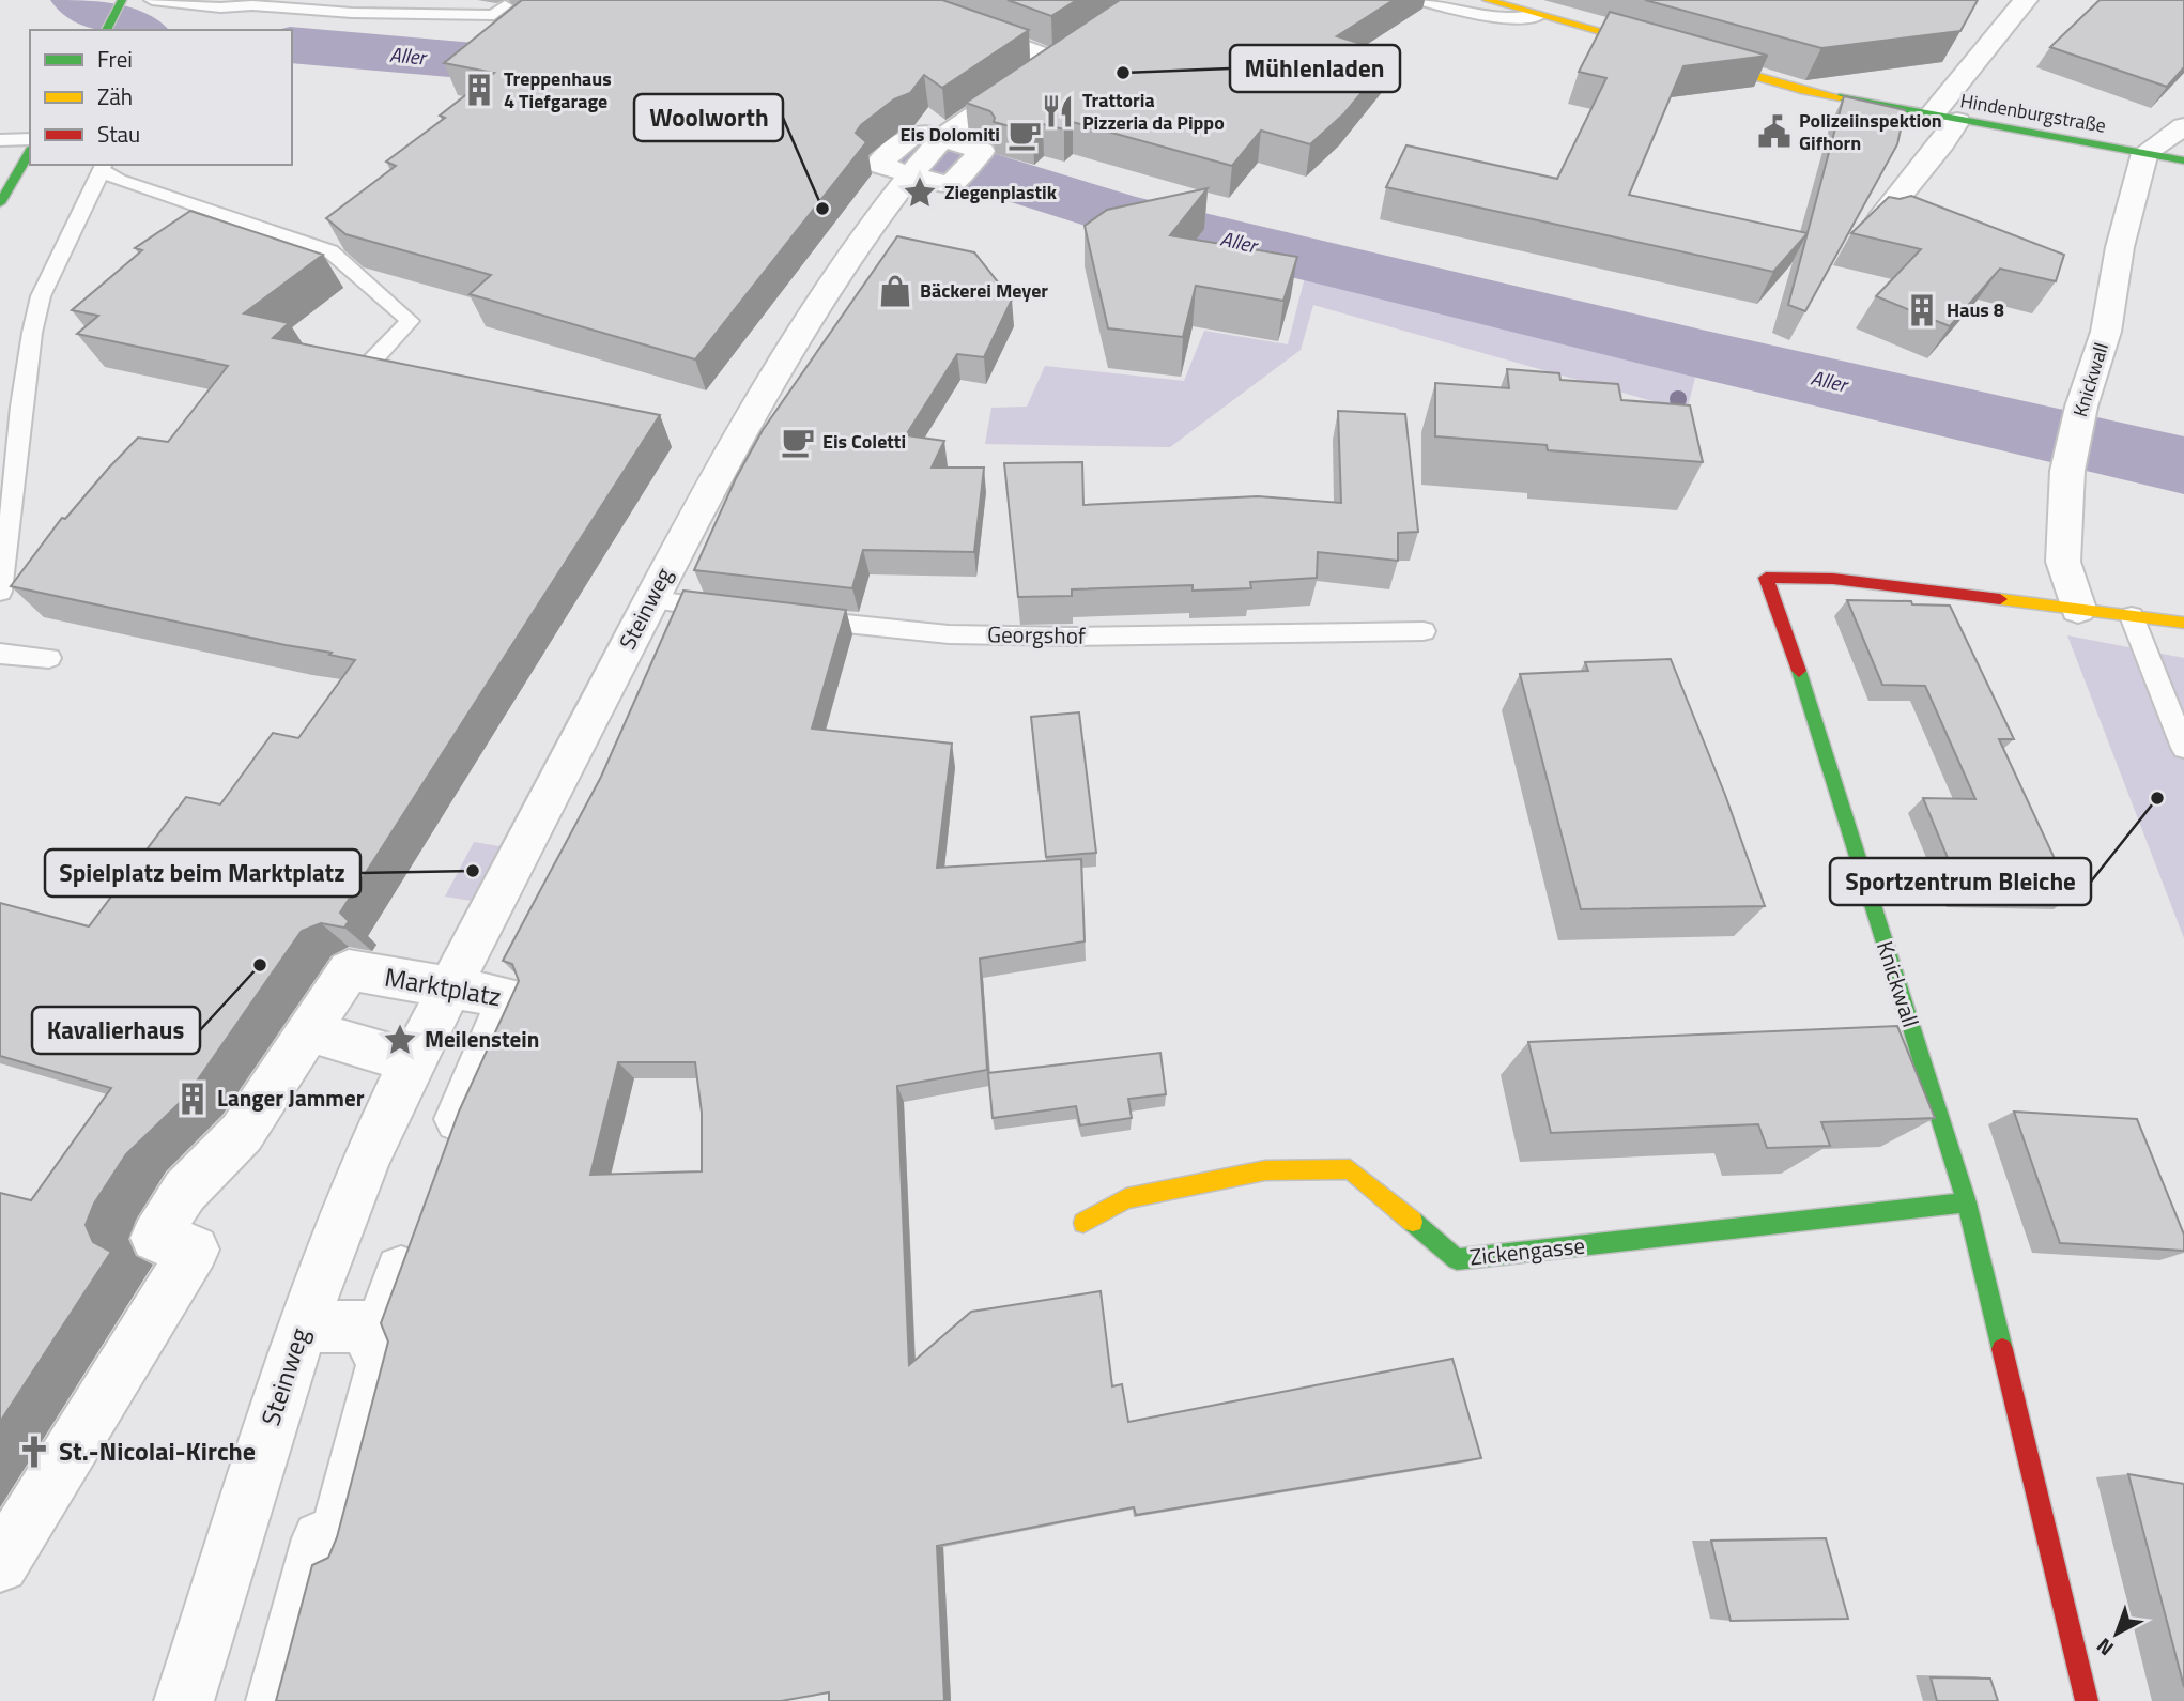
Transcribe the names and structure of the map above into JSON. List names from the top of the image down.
{
  "streets": {
    "street": [
      "Hindenburgstraße",
      "Knickwall",
      "Steinweg",
      "Marktplatz",
      "Zickengasse"
    ],
    "lane": ["Georgshof"]
  },
  "crossings": [
    ["Hindenburgstraße", "Knickwall"],
    ["Knickwall", "Zickengasse"],
    ["Steinweg", "Marktplatz"]
  ],
  "water": ["Aller"],
  "places": {
    "other": [
      "Mühlenladen",
      "Woolworth",
      "Sportzentrum Bleiche",
      "Spielplatz beim Marktplatz",
      "Kavalierhaus"
    ],
    "building": ["Treppenhaus 4 Tiefgarage", "Haus 8", "Langer Jammer"],
    "restaurant": ["Trattoria Pizzeria da Pippo"],
    "public building": ["Polizeiinspektion Gifhorn"],
    "cafe": ["Eis Dolomiti", "Eis Coletti"],
    "place": ["Ziegenplastik", "Meilenstein"],
    "shop": ["Bäckerei Meyer"],
    "church": ["St.-Nicolai-Kirche"]
  },
  "legend": ["Frei", "Zäh", "Stau"],
  "north": "bottom left"
}
